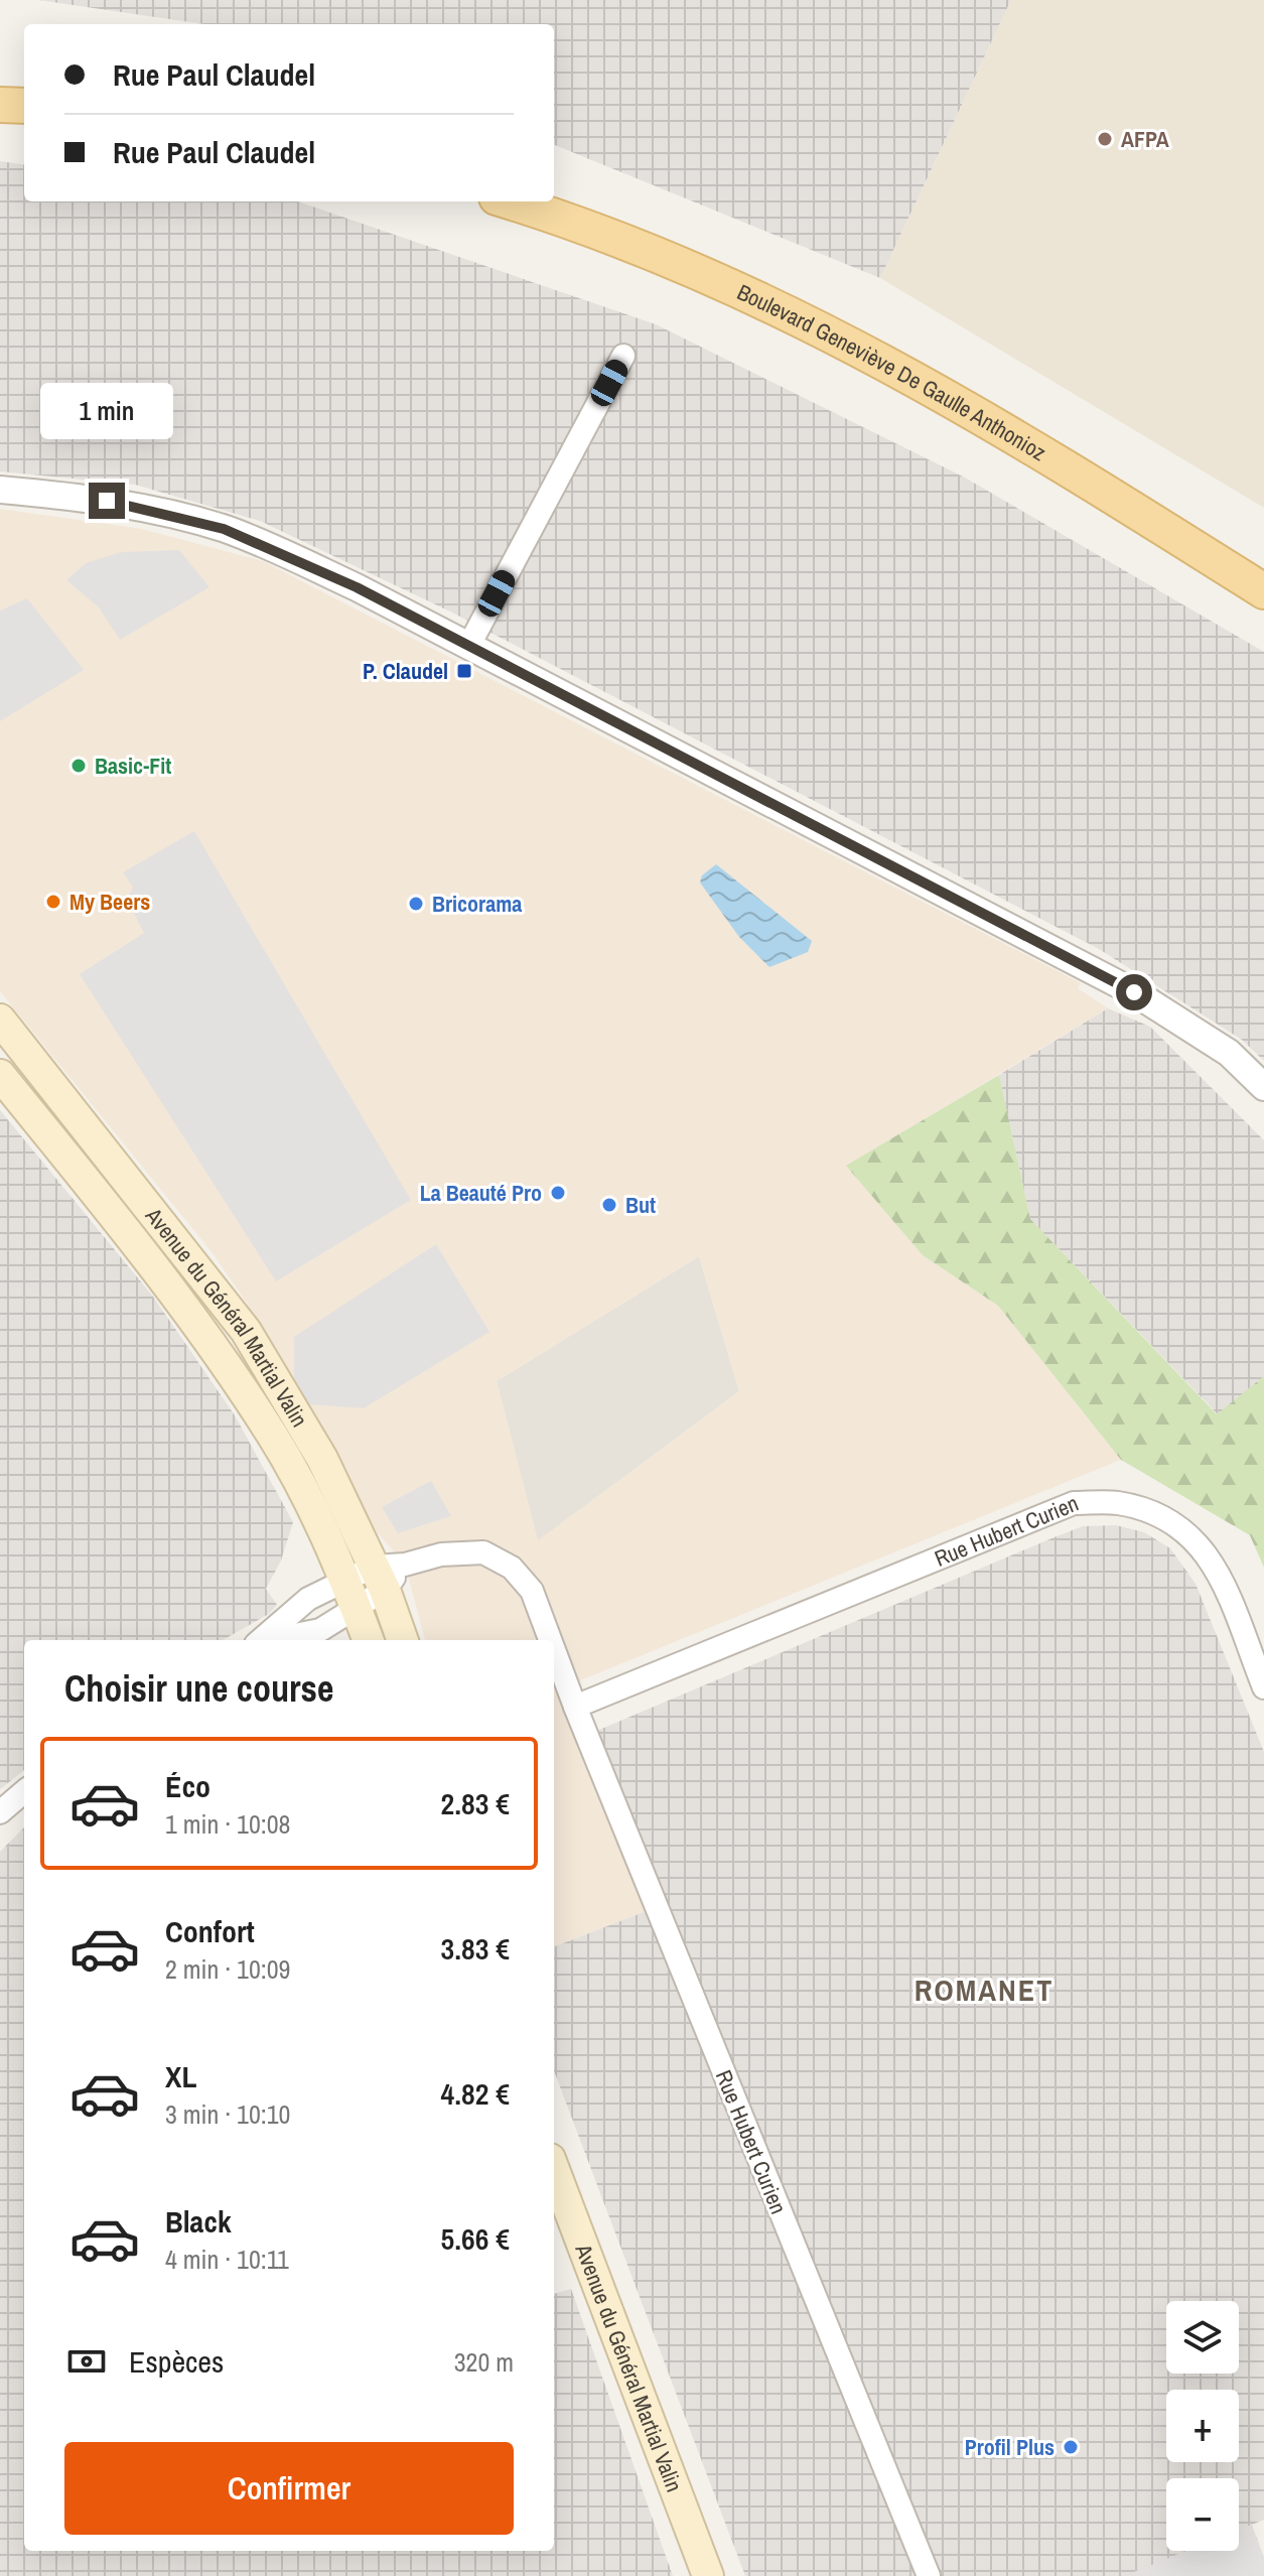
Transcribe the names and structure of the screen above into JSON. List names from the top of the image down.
{
  "streets": {
    "main road": ["Boulevard Geneviève De Gaulle Anthonioz", "Avenue du Général Martial Valin"],
    "street": ["Rue Hubert Curien"]
  },
  "crossings": [
    ["Avenue du Général Martial Valin", "Rue Hubert Curien"]
  ],
  "districts": ["ROMANET"],
  "places": {
    "other": [
      "AFPA",
      "Basic-Fit",
      "My Beers",
      "Bricorama",
      "La Beauté Pro",
      "But",
      "Profil Plus"
    ],
    "transit": ["P. Claudel"]
  },
  "page": {
    "banner": ["Rue Paul Claudel", "Rue Paul Claudel"],
    "bubble": "1 min",
    "heading": "Choisir une course",
    "list": [
      {
        "name": "Éco",
        "note": "1 min · 10:08",
        "value": "2.83 €"
      },
      {
        "name": "Confort",
        "note": "2 min · 10:09",
        "value": "3.83 €"
      },
      {
        "name": "XL",
        "note": "3 min · 10:10",
        "value": "4.82 €"
      },
      {
        "name": "Black",
        "note": "4 min · 10:11",
        "value": "5.66 €"
      }
    ],
    "map_buttons": ["+", "−"],
    "pay": ["Espèces", "320 m"],
    "buttons": "Confirmer"
  }
}
